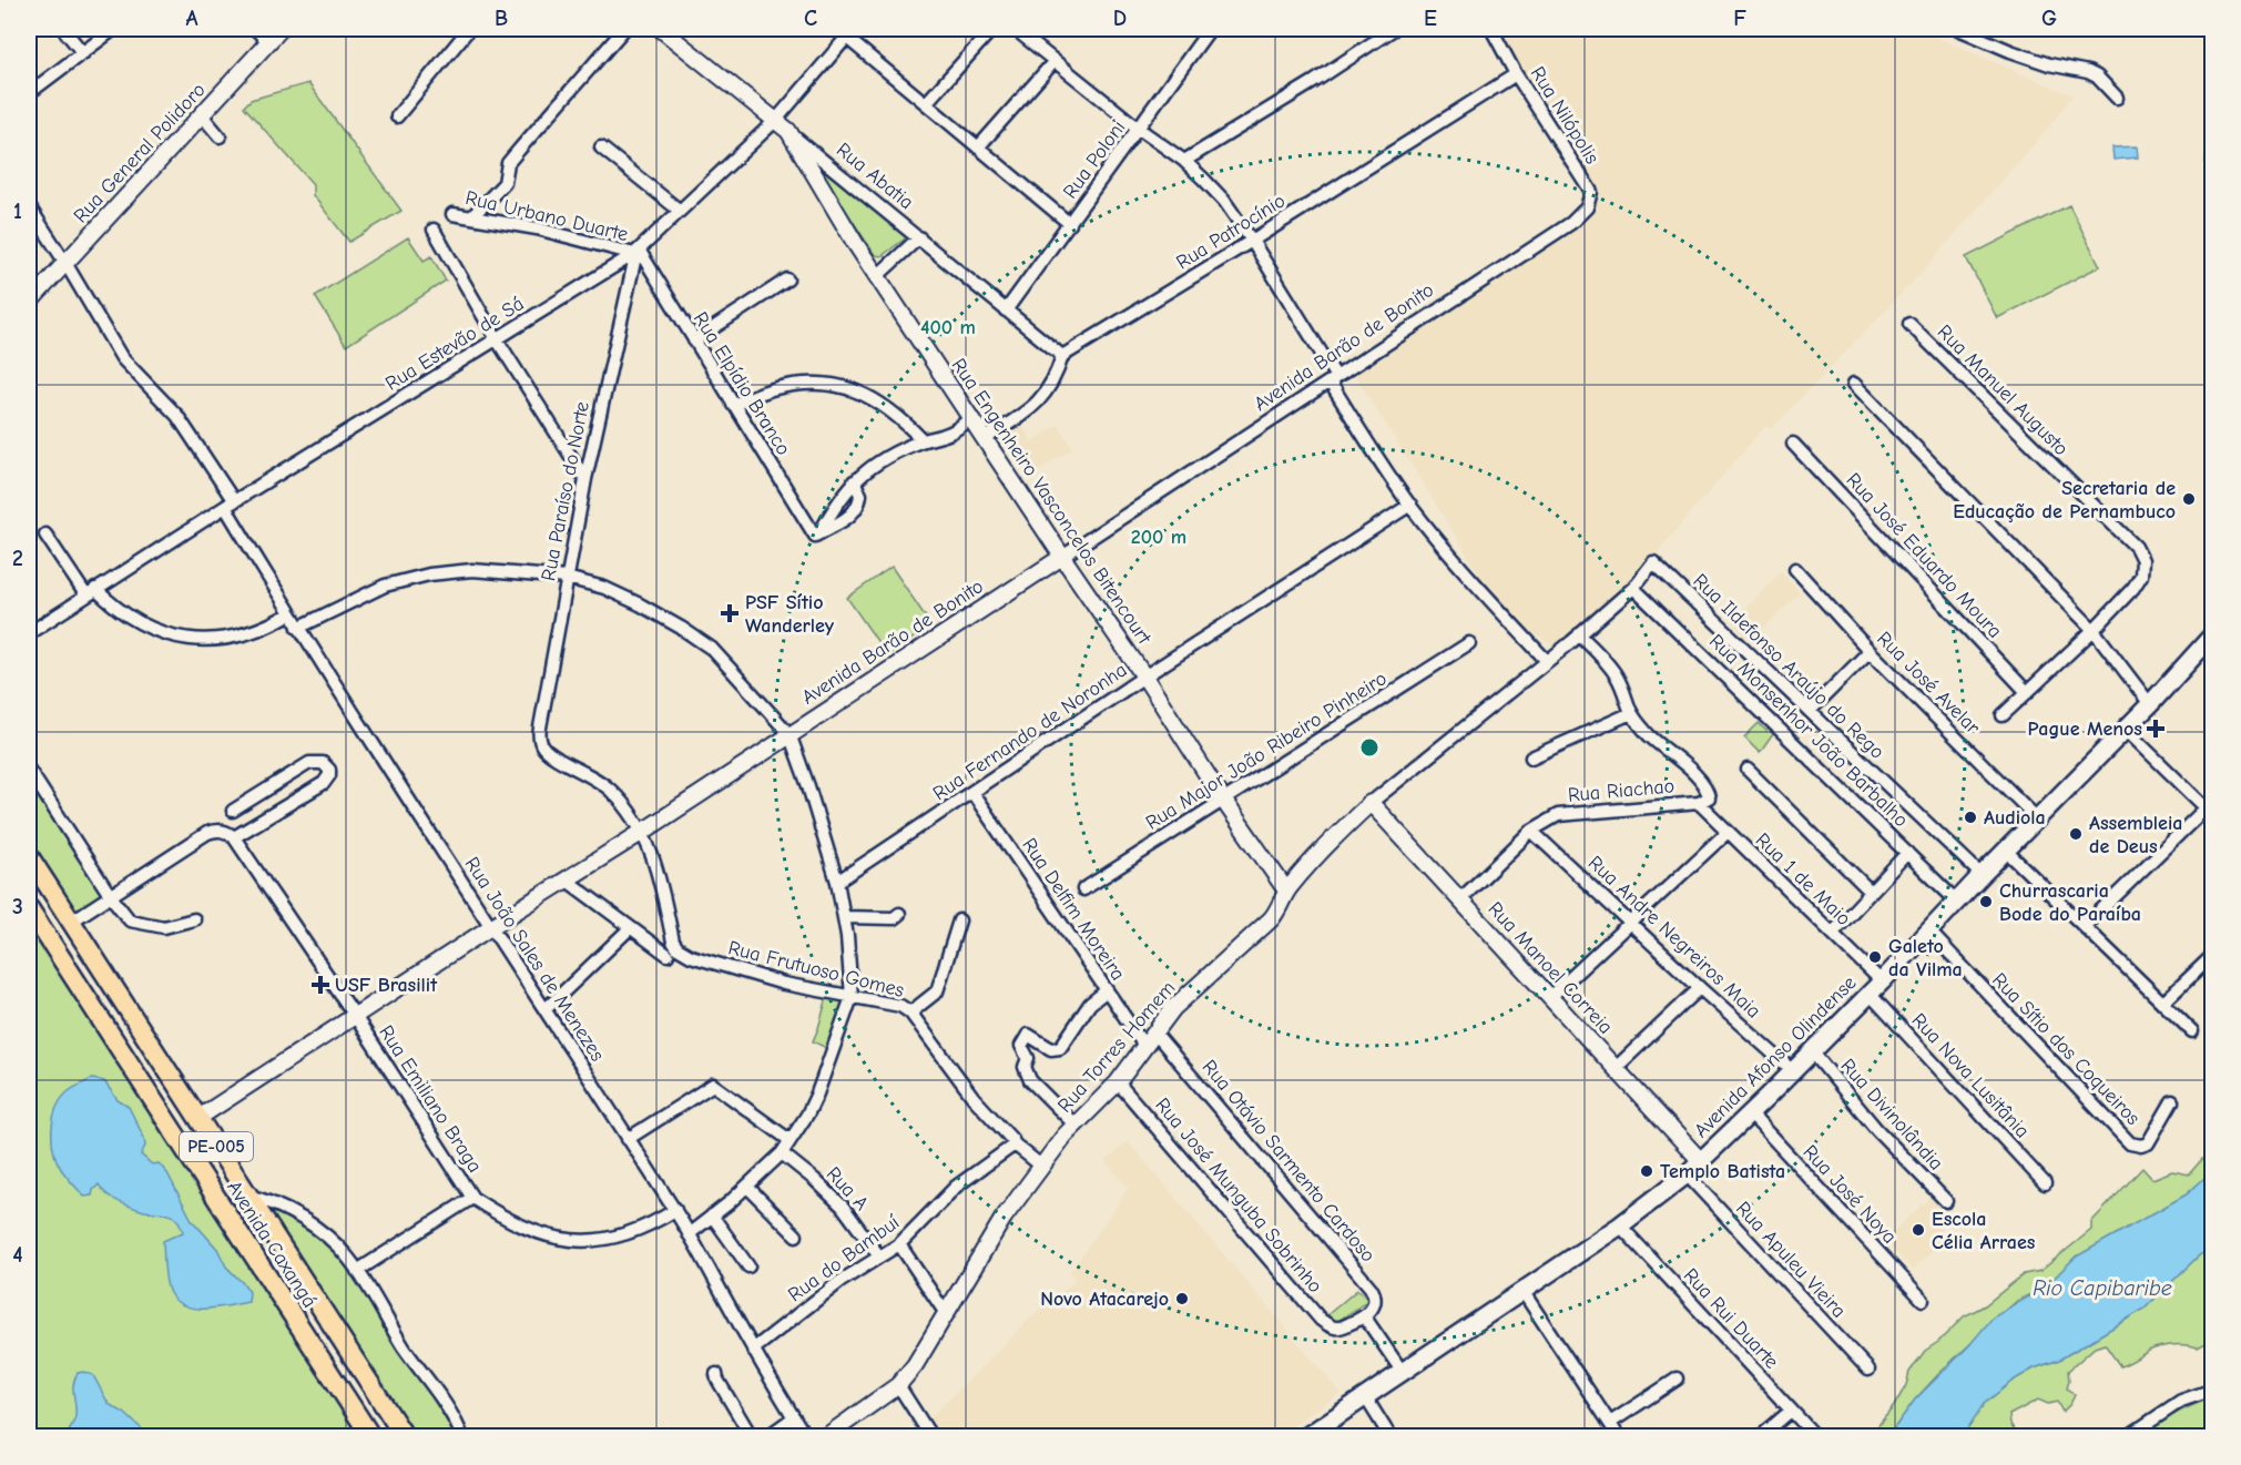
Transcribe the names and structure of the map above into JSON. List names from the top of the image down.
{
  "streets": {
    "main road": ["Avenida Afonso Olindense", "PE-005", "Avenida Caxangá"],
    "street": [
      "Rua Nilópolis",
      "Rua General Polidoro",
      "Rua Poloni",
      "Rua Abatia",
      "Rua Urbano Duarte",
      "Rua Patrocínio",
      "Rua Estevão de Sá",
      "Avenida Barão de Bonito",
      "Rua Elpídio Branco",
      "Rua Manuel Augusto",
      "Rua Paraíso do Norte",
      "Rua Engenheiro Vasconcelos Bitencourt",
      "Rua José Eduardo Moura",
      "Rua Ildefonso Araújo do Rego",
      "Rua José Avelar",
      "Rua Monsenhor João Barbalho",
      "Rua Fernando de Noronha",
      "Rua Major João Ribeiro Pinheiro",
      "Rua Riachao",
      "Rua 1 de Maio",
      "Rua Delfim Moreira",
      "Rua Andre Negreiros Maia",
      "Rua João Sales de Menezes",
      "Rua Manoel Correia",
      "Rua Frutuoso Gomes",
      "Rua Torres Homem",
      "Rua Sítio dos Coqueiros",
      "Rua Nova Lusitânia",
      "Rua Emiliano Braga",
      "Rua Divinolândia",
      "Rua Otávio Sarmento Cardoso",
      "Rua A",
      "Rua José Noya",
      "Rua José Munguba Sobrinho",
      "Rua do Bambuí",
      "Rua Apuleu Vieira",
      "Rua Rui Duarte"
    ]
  },
  "crossings": [
    ["Rua Nilópolis", "Rua Patrocínio"],
    ["Rua Nilópolis", "Avenida Barão de Bonito"],
    ["Rua General Polidoro", "Rua João Sales de Menezes"],
    ["Rua Poloni", "Rua Abatia"],
    ["Rua Abatia", "Rua Patrocínio"],
    ["Rua Abatia", "Rua Estevão de Sá"],
    ["Rua Abatia", "Rua Engenheiro Vasconcelos Bitencourt"],
    ["Rua Urbano Duarte", "Rua Estevão de Sá"],
    ["Rua Urbano Duarte", "Rua Elpídio Branco"],
    ["Rua Urbano Duarte", "Rua Paraíso do Norte"],
    ["Rua Estevão de Sá", "Rua Elpídio Branco"],
    ["Rua Estevão de Sá", "Rua Paraíso do Norte"],
    ["Rua Estevão de Sá", "Rua João Sales de Menezes"],
    ["Avenida Barão de Bonito", "Rua Paraíso do Norte"],
    ["Avenida Barão de Bonito", "Rua Engenheiro Vasconcelos Bitencourt"],
    ["Avenida Barão de Bonito", "Rua João Sales de Menezes"],
    ["Avenida Barão de Bonito", "Rua Frutuoso Gomes"],
    ["Avenida Barão de Bonito", "Rua Emiliano Braga"],
    ["Avenida Barão de Bonito", "Avenida Caxangá"],
    ["Rua Elpídio Branco", "Rua Paraíso do Norte"],
    ["Rua Manuel Augusto", "Rua José Eduardo Moura"],
    ["Rua Paraíso do Norte", "Rua Frutuoso Gomes"],
    ["Rua Engenheiro Vasconcelos Bitencourt", "Rua Fernando de Noronha"],
    ["Rua Engenheiro Vasconcelos Bitencourt", "Rua Major João Ribeiro Pinheiro"],
    ["Rua Engenheiro Vasconcelos Bitencourt", "Rua Torres Homem"],
    ["Rua Ildefonso Araújo do Rego", "Rua Monsenhor João Barbalho"],
    ["Rua Ildefonso Araújo do Rego", "Rua Torres Homem"],
    ["Rua Ildefonso Araújo do Rego", "Avenida Afonso Olindense"],
    ["Rua José Avelar", "Avenida Afonso Olindense"],
    ["Rua Monsenhor João Barbalho", "Avenida Afonso Olindense"],
    ["Rua Fernando de Noronha", "Rua Delfim Moreira"],
    ["Rua Riachao", "Rua 1 de Maio"],
    ["Rua Riachao", "Rua Andre Negreiros Maia"],
    ["Rua Riachao", "Rua Manoel Correia"],
    ["Rua 1 de Maio", "Avenida Afonso Olindense"],
    ["Rua 1 de Maio", "Rua Nova Lusitânia"],
    ["Rua Delfim Moreira", "Rua Torres Homem"],
    ["Rua Andre Negreiros Maia", "Avenida Afonso Olindense"],
    ["Rua João Sales de Menezes", "Rua Emiliano Braga"],
    ["Rua João Sales de Menezes", "Rua do Bambuí"],
    ["Rua Manoel Correia", "Rua Torres Homem"],
    ["Rua Manoel Correia", "Avenida Afonso Olindense"],
    ["Rua Frutuoso Gomes", "Rua Torres Homem"],
    ["Rua Frutuoso Gomes", "Rua do Bambuí"],
    ["Rua Torres Homem", "Rua Otávio Sarmento Cardoso"],
    ["Rua Torres Homem", "Rua José Munguba Sobrinho"],
    ["Rua Sítio dos Coqueiros", "Avenida Afonso Olindense"],
    ["Avenida Afonso Olindense", "Rua Nova Lusitânia"],
    ["Avenida Afonso Olindense", "Rua Divinolândia"],
    ["Avenida Afonso Olindense", "Rua José Noya"],
    ["Avenida Afonso Olindense", "Rua Apuleu Vieira"],
    ["Avenida Afonso Olindense", "Rua Rui Duarte"],
    ["Rua Otávio Sarmento Cardoso", "Rua José Munguba Sobrinho"],
    ["Rua A", "Rua do Bambuí"]
  ],
  "water": ["Rio Capibaribe"],
  "places": {
    "other": [
      "Secretaria de Educação de Pernambuco",
      "Audiola",
      "Assembleia de Deus",
      "Churrascaria Bode do Paraíba",
      "Galeto da Vilma",
      "Templo Batista",
      "Escola Célia Arraes",
      "Novo Atacarejo"
    ],
    "health": ["PSF Sítio Wanderley", "Pague Menos", "USF Brasilit"]
  },
  "grid": {
    "columns": [
      "A",
      "B",
      "C",
      "D",
      "E",
      "F",
      "G"
    ],
    "rows": [
      "1",
      "2",
      "3",
      "4"
    ]
  },
  "rings": ["400 m", "200 m"]
}
